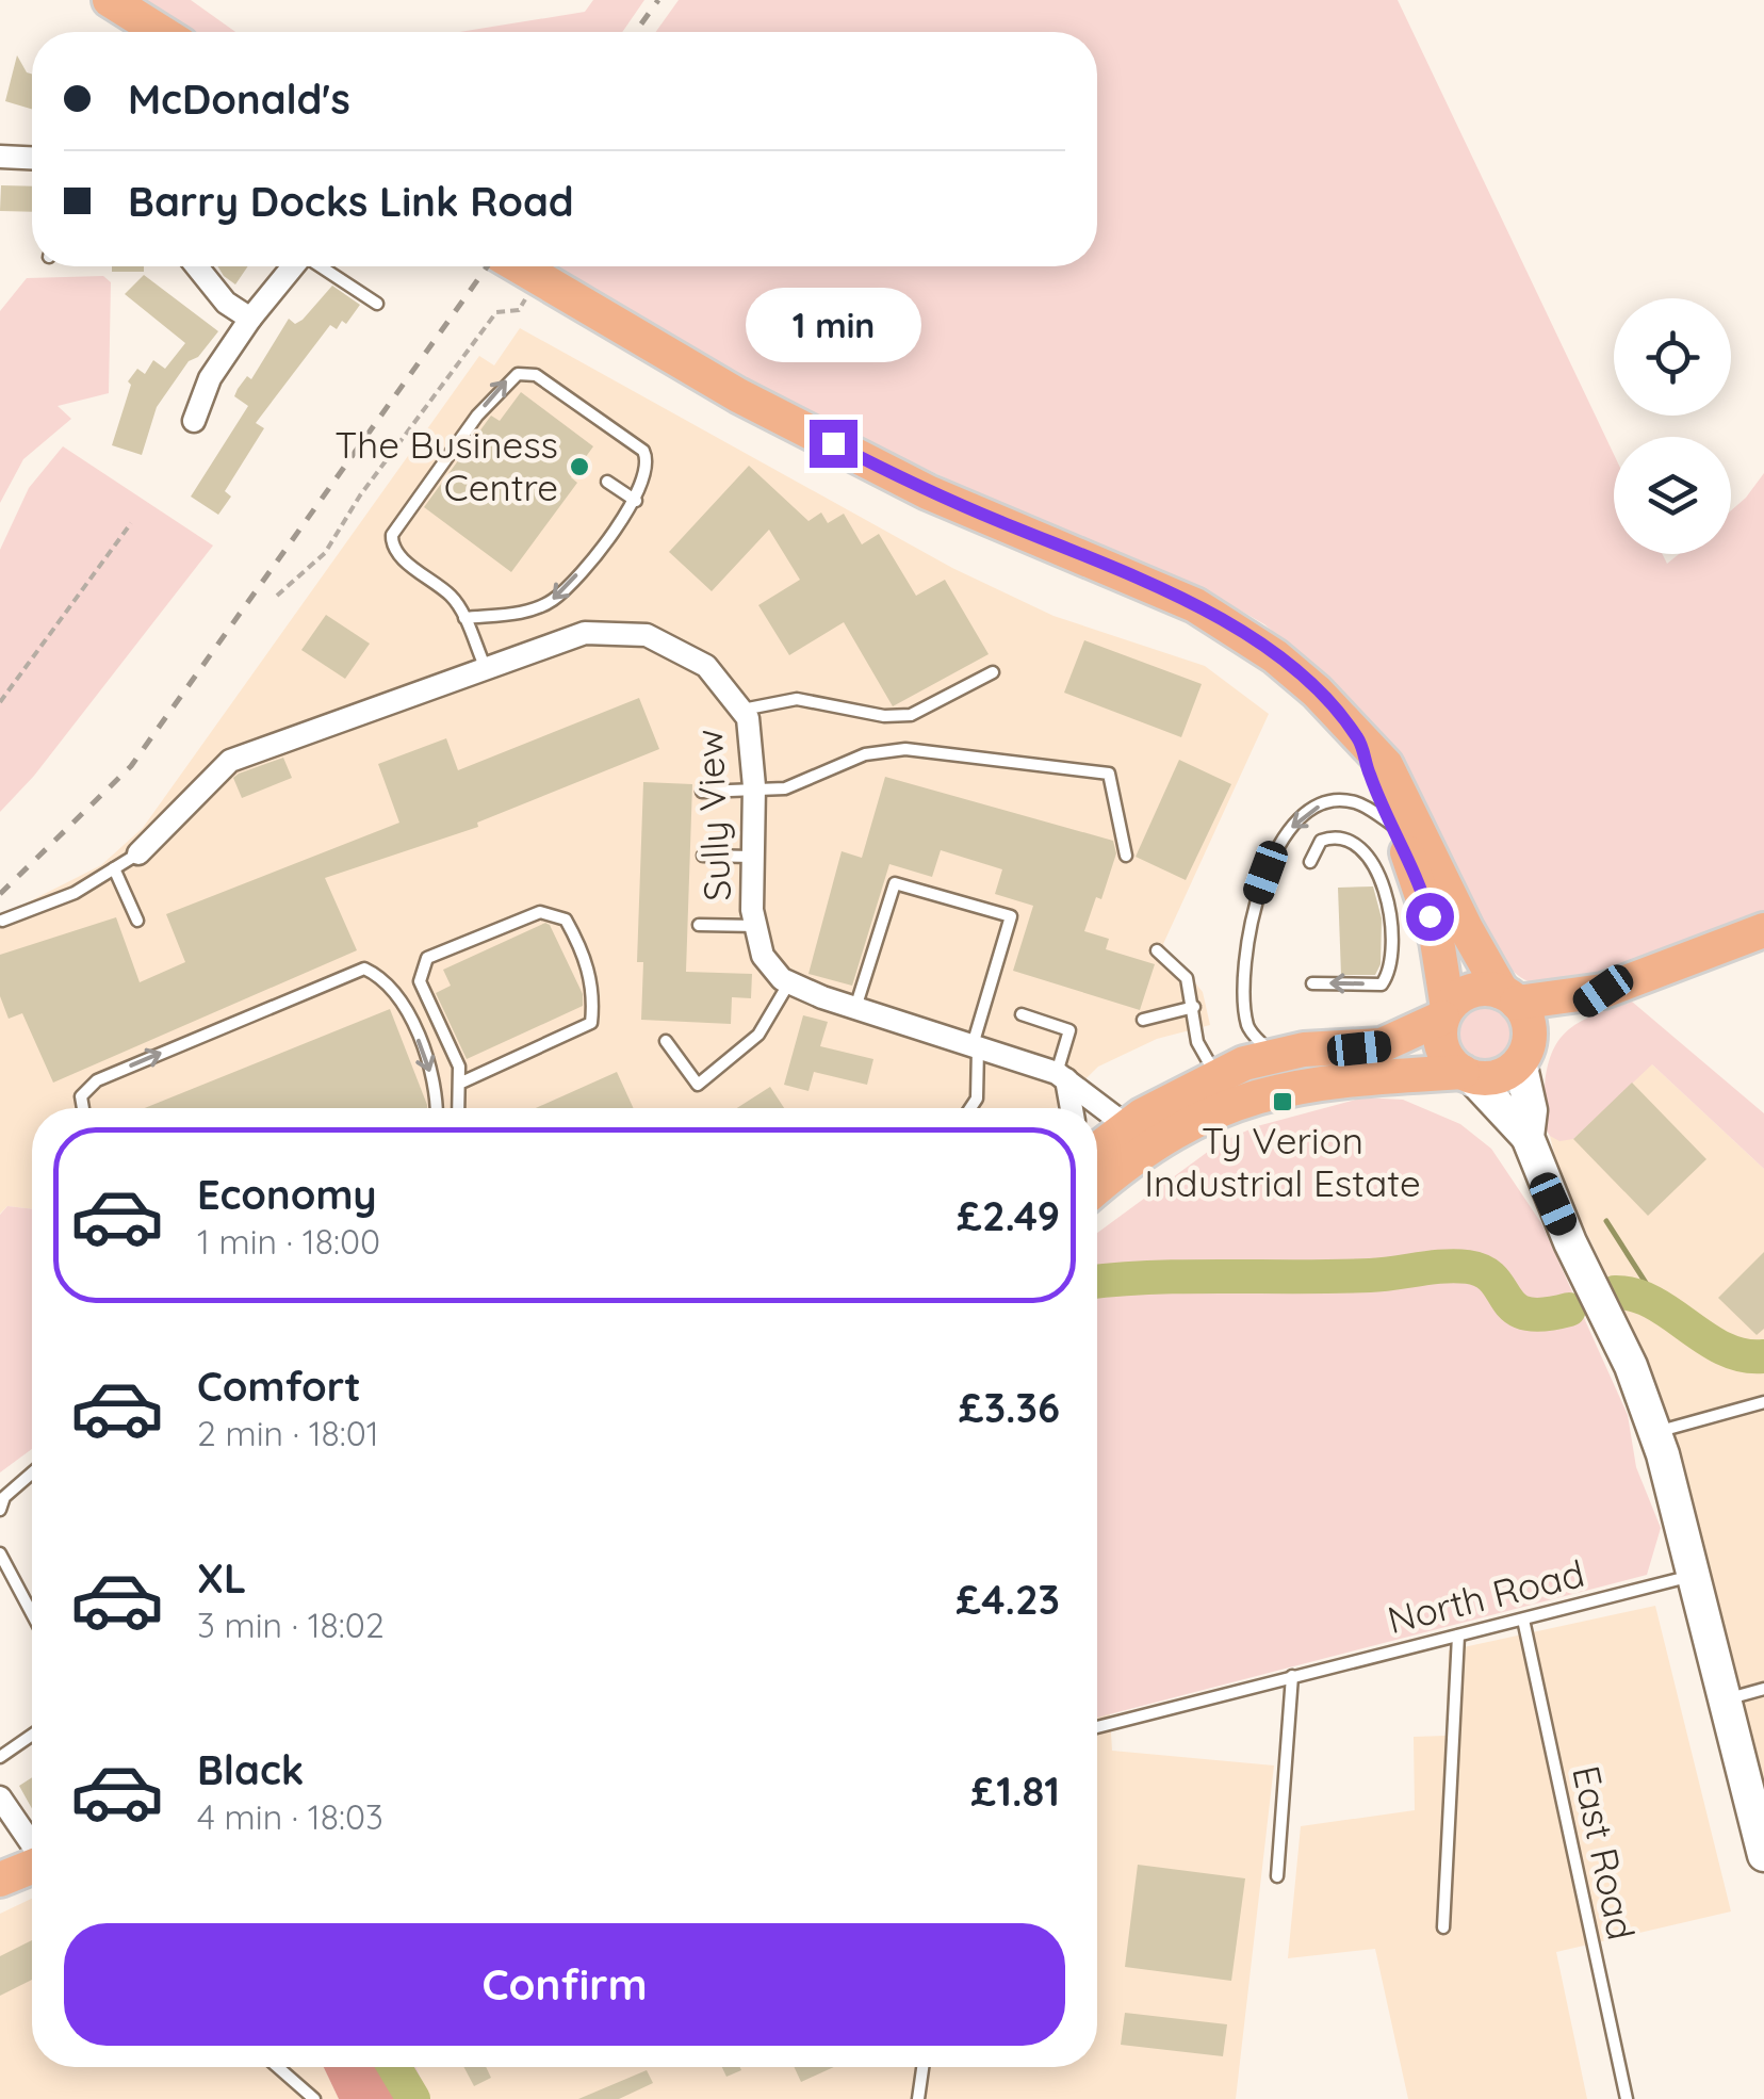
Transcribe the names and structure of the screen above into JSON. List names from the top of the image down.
{
  "streets": {
    "street": ["Sully View"],
    "lane": ["North Road", "East Road"]
  },
  "crossings": [
    ["North Road", "East Road"]
  ],
  "places": {
    "other": ["The Business Centre"],
    "transit": ["Ty Verion Industrial Estate"]
  },
  "page": {
    "banner": ["McDonald's", "Barry Docks Link Road"],
    "bubble": "1 min",
    "list": [
      {
        "name": "Economy",
        "note": "1 min · 18:00",
        "value": "£2.49"
      },
      {
        "name": "Comfort",
        "note": "2 min · 18:01",
        "value": "£3.36"
      },
      {
        "name": "XL",
        "note": "3 min · 18:02",
        "value": "£4.23"
      },
      {
        "name": "Black",
        "note": "4 min · 18:03",
        "value": "£1.81"
      }
    ],
    "buttons": "Confirm"
  }
}
